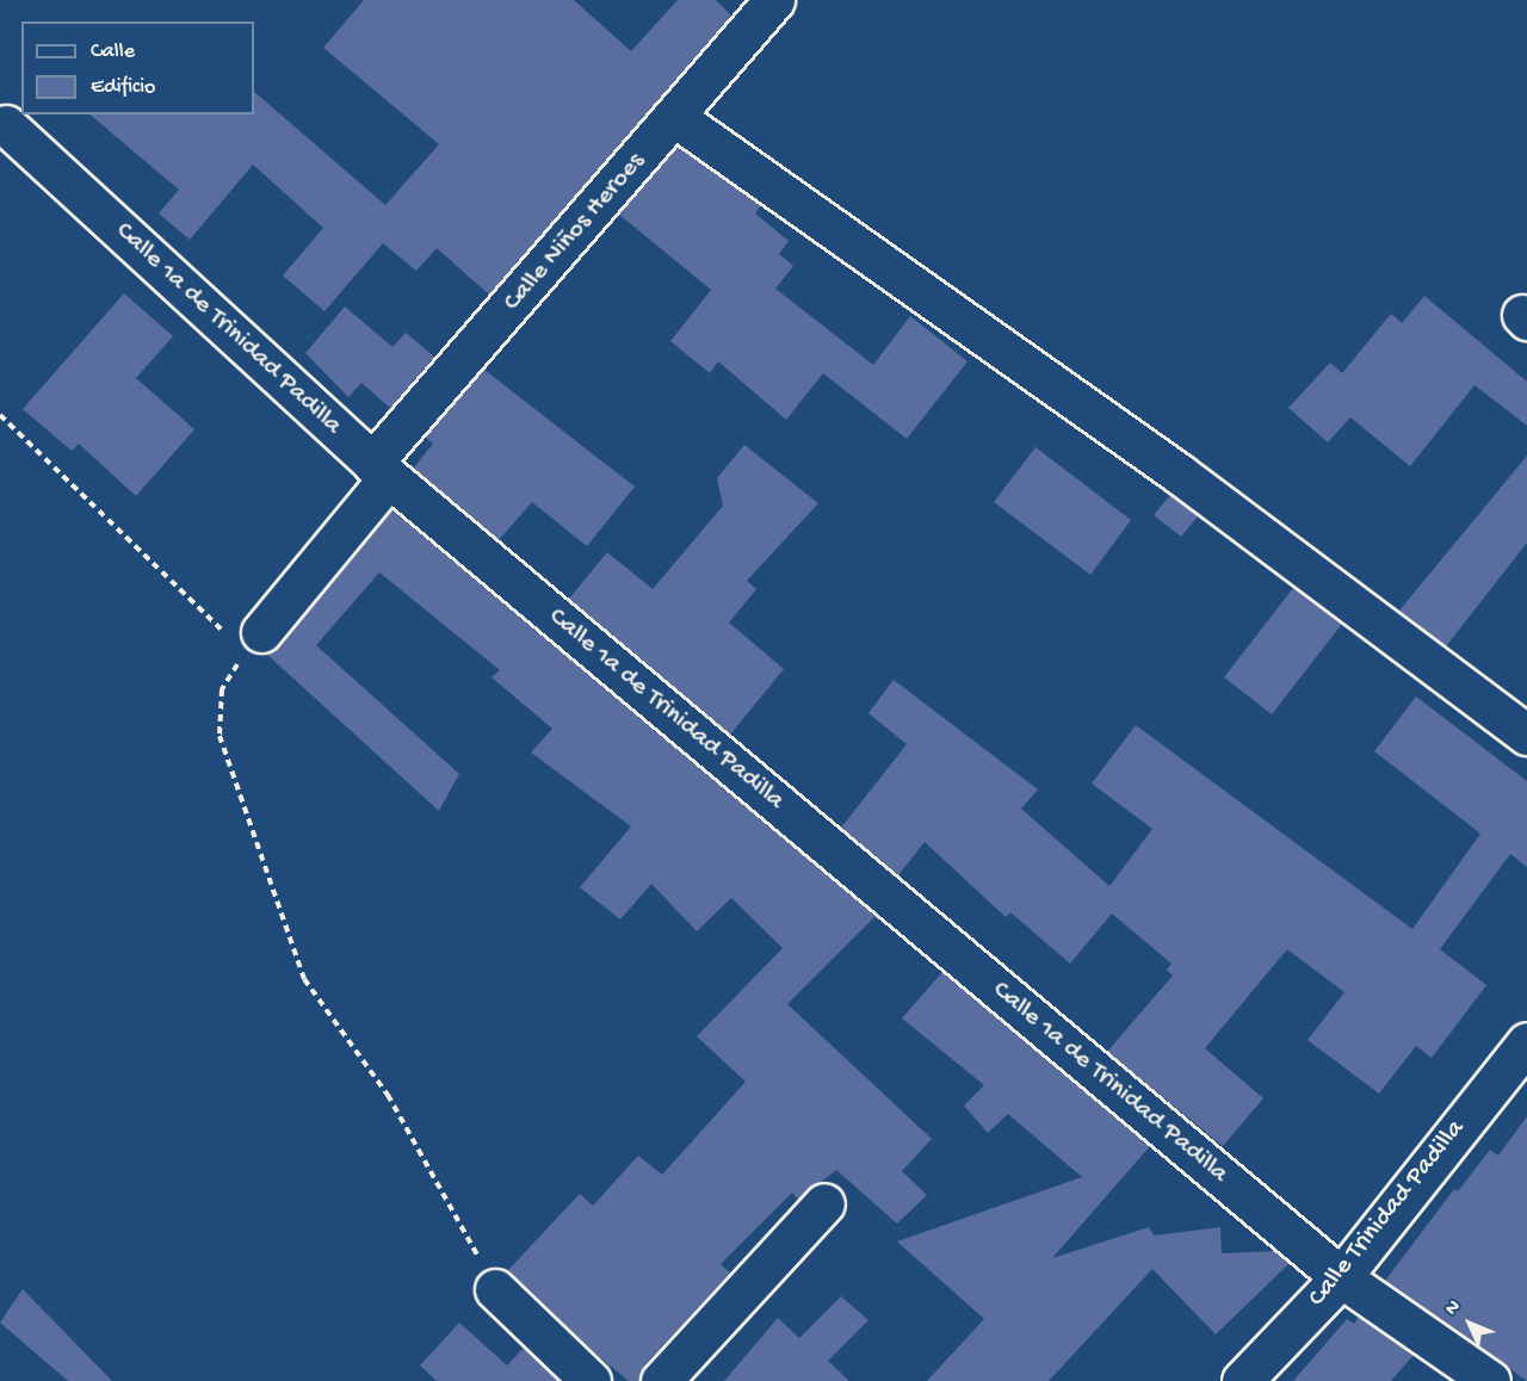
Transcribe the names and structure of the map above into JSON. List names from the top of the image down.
{
  "streets": {
    "street": ["Calle Niños Heroes", "Calle 1a de Trinidad Padilla", "Calle Trinidad Padilla"]
  },
  "crossings": [
    ["Calle Niños Heroes", "Calle 1a de Trinidad Padilla"],
    ["Calle 1a de Trinidad Padilla", "Calle Trinidad Padilla"]
  ],
  "legend": ["Calle", "Edificio"],
  "north": "top left"
}
